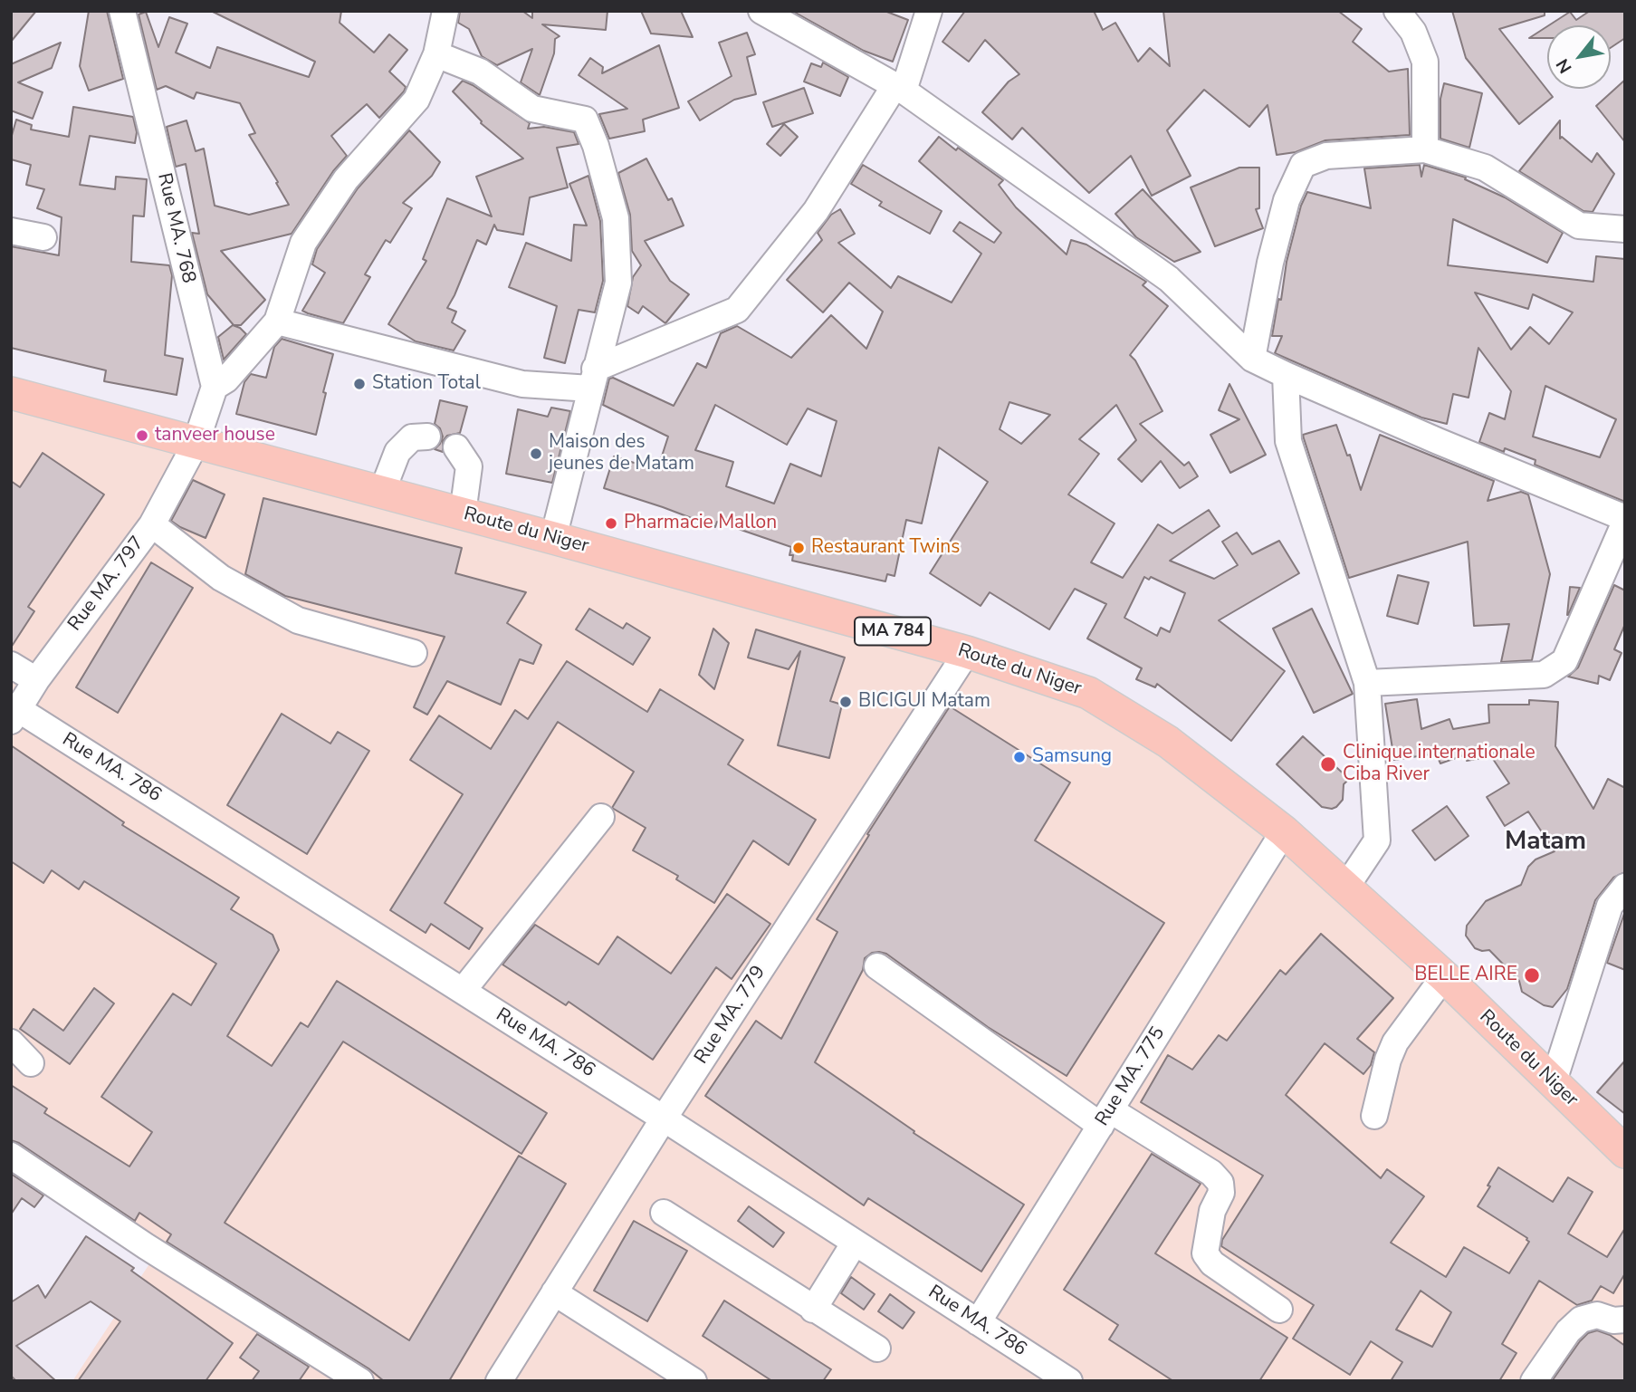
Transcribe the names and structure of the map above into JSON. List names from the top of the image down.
{
  "streets": {
    "main road": ["Route du Niger", "MA 784"],
    "street": [
      "Rue MA. 768",
      "Rue MA. 797",
      "Rue MA. 786",
      "Rue MA. 779",
      "Rue MA. 775"
    ]
  },
  "crossings": [
    ["Route du Niger", "Rue MA. 797"],
    ["Route du Niger", "Rue MA. 779"],
    ["Route du Niger", "Rue MA. 775"],
    ["Rue MA. 797", "Rue MA. 786"],
    ["Rue MA. 786", "Rue MA. 779"],
    ["Rue MA. 786", "Rue MA. 775"]
  ],
  "districts": ["Matam"],
  "places": [
    "Station Total",
    "tanveer house",
    "Maison des jeunes de Matam",
    "Pharmacie Mallon",
    "Restaurant Twins",
    "BICIGUI Matam",
    "Samsung",
    "Clinique internationale Ciba River",
    "BELLE AIRE"
  ],
  "north": "bottom left"
}
